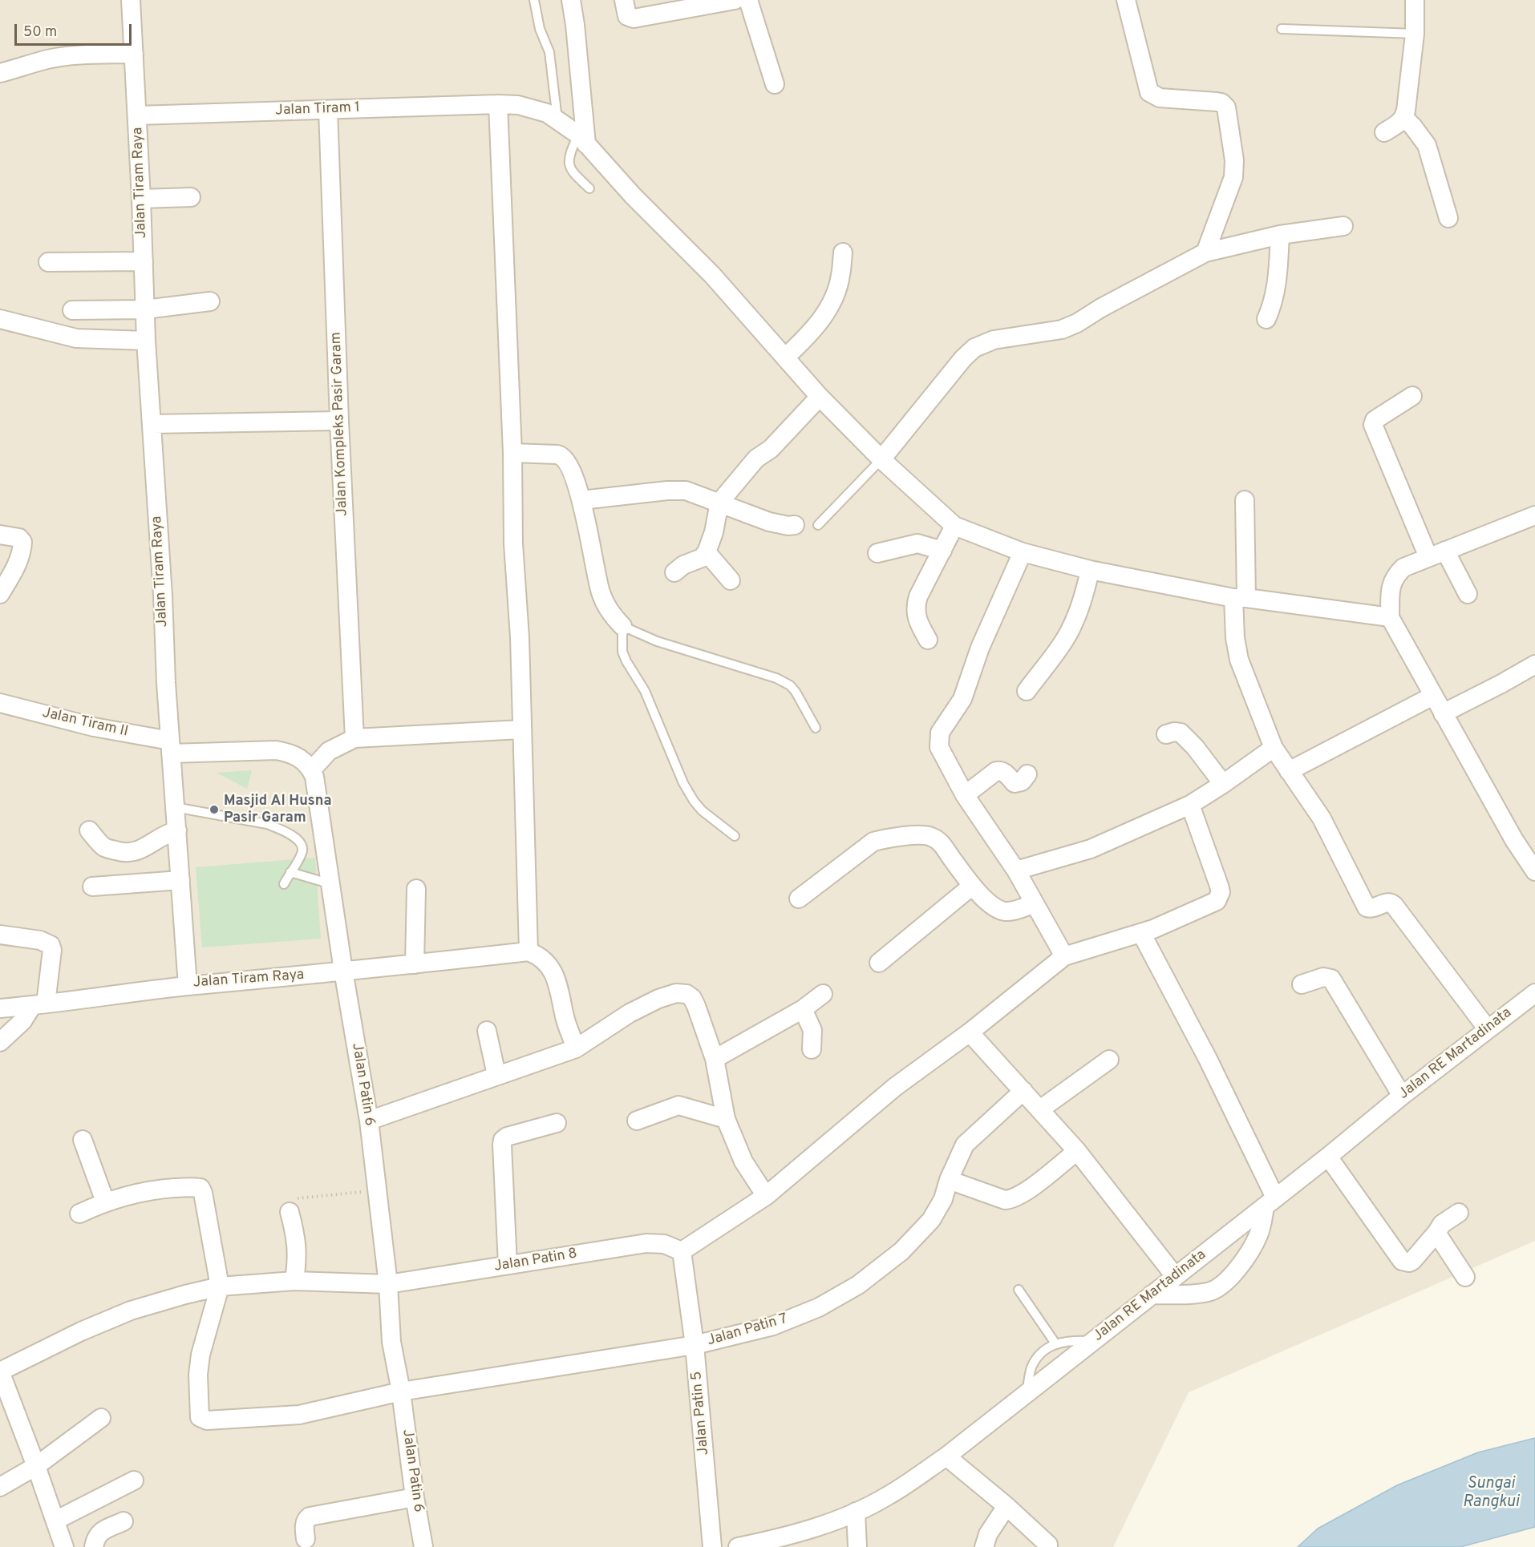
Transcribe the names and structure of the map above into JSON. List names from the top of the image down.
{
  "streets": {
    "street": [
      "Jalan Tiram 1",
      "Jalan Tiram Raya",
      "Jalan Kompleks Pasir Garam",
      "Jalan Tiram II",
      "Jalan RE Martadinata",
      "Jalan Patin 6",
      "Jalan Patin 8",
      "Jalan Patin 7",
      "Jalan Patin 5"
    ]
  },
  "crossings": [
    ["Jalan Tiram 1", "Jalan Tiram Raya"],
    ["Jalan Tiram 1", "Jalan Kompleks Pasir Garam"],
    ["Jalan Tiram Raya", "Jalan Tiram II"],
    ["Jalan Tiram Raya", "Jalan Patin 6"],
    ["Jalan Patin 6", "Jalan Patin 8"],
    ["Jalan Patin 6", "Jalan Patin 7"],
    ["Jalan Patin 8", "Jalan Patin 7"],
    ["Jalan Patin 8", "Jalan Patin 5"],
    ["Jalan Patin 7", "Jalan Patin 5"]
  ],
  "water": ["Sungai Rangkui"],
  "places": ["Masjid Al Husna Pasir Garam"],
  "scale_bar": "50 m"
}
